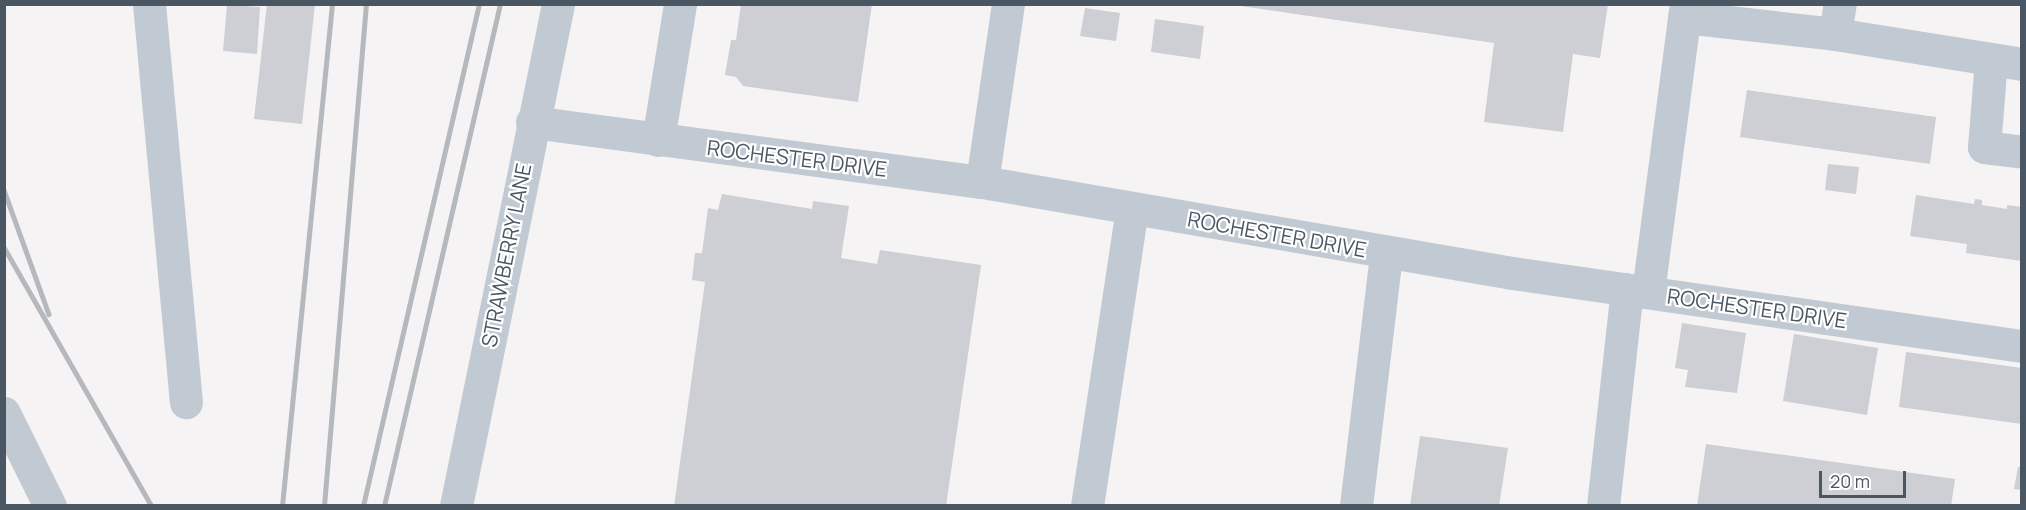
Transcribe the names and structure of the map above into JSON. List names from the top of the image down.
{
  "streets": {
    "street": ["ROCHESTER DRIVE", "STRAWBERRY LANE"]
  },
  "crossings": [
    ["ROCHESTER DRIVE", "STRAWBERRY LANE"]
  ],
  "scale_bar": "20 m"
}
